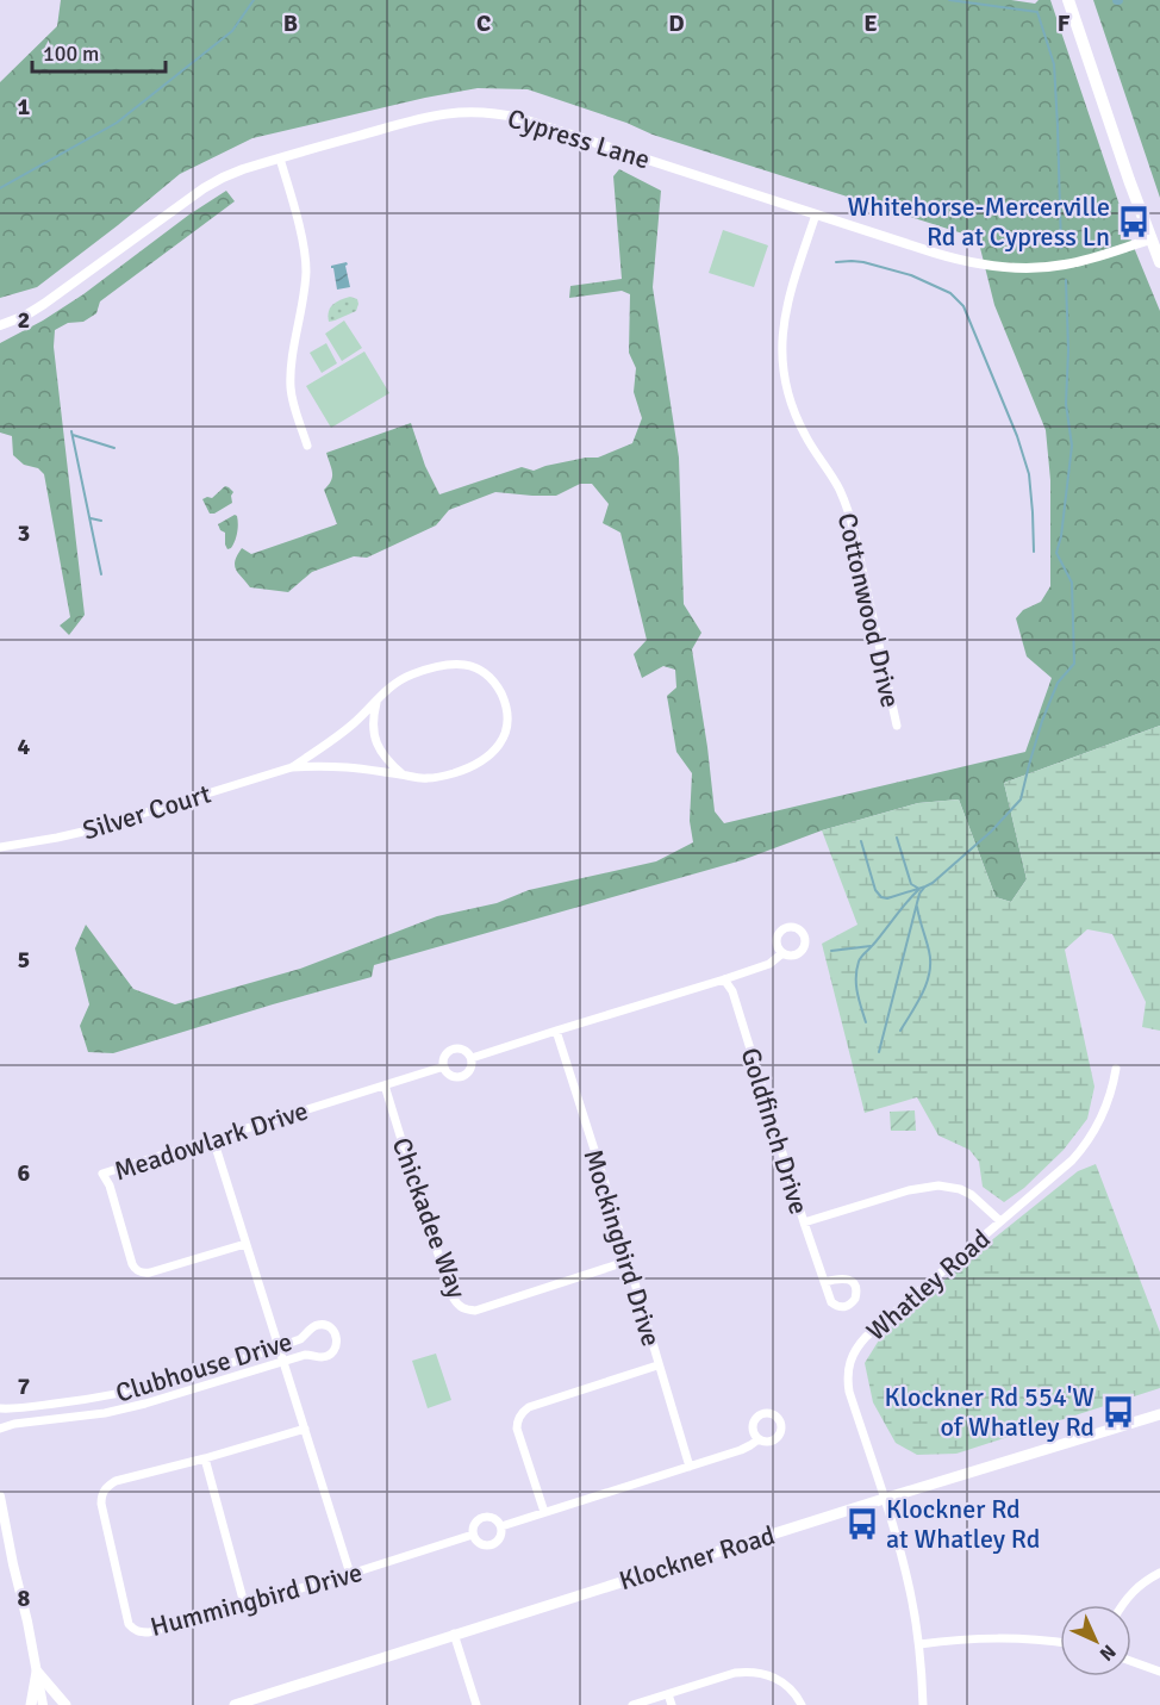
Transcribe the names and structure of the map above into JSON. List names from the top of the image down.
{
  "streets": {
    "main road": ["Klockner Road"],
    "street": [
      "Cypress Lane",
      "Cottonwood Drive",
      "Silver Court",
      "Goldfinch Drive",
      "Meadowlark Drive",
      "Chickadee Way",
      "Mockingbird Drive",
      "Whatley Road",
      "Clubhouse Drive",
      "Hummingbird Drive"
    ]
  },
  "crossings": [
    ["Cypress Lane", "Cottonwood Drive"],
    ["Goldfinch Drive", "Meadowlark Drive"],
    ["Meadowlark Drive", "Chickadee Way"],
    ["Meadowlark Drive", "Mockingbird Drive"],
    ["Chickadee Way", "Mockingbird Drive"],
    ["Mockingbird Drive", "Hummingbird Drive"],
    ["Whatley Road", "Klockner Road"]
  ],
  "places": {
    "bus stop": ["Whitehorse-Mercerville Rd at Cypress Ln", "Klockner Rd 554'W of Whatley Rd", "Klockner Rd at Whatley Rd"]
  },
  "scale_bar": "100 m",
  "north": "bottom right",
  "grid": {
    "columns": [
      "B",
      "C",
      "D",
      "E",
      "F"
    ],
    "rows": [
      "1",
      "2",
      "3",
      "4",
      "5",
      "6",
      "7",
      "8"
    ]
  }
}
